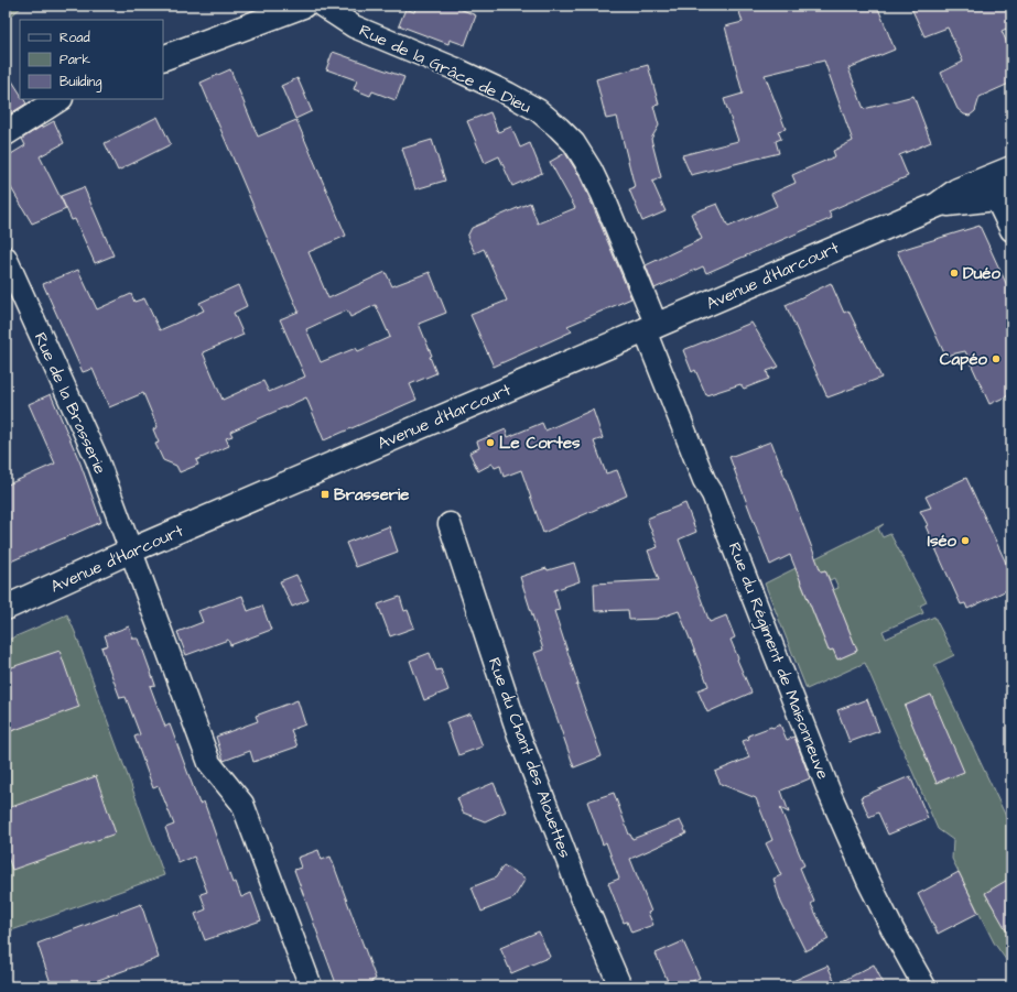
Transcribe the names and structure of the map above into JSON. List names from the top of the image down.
{
  "streets": {
    "main road": ["Avenue d'Harcourt"],
    "street": [
      "Rue de la Grâce de Dieu",
      "Rue de la Brasserie",
      "Rue du Régiment de Maisonneuve",
      "Rue du Chant des Alouettes"
    ]
  },
  "crossings": [
    ["Rue de la Grâce de Dieu", "Avenue d'Harcourt"],
    ["Rue de la Grâce de Dieu", "Rue du Régiment de Maisonneuve"],
    ["Avenue d'Harcourt", "Rue de la Brasserie"],
    ["Avenue d'Harcourt", "Rue du Régiment de Maisonneuve"]
  ],
  "places": {
    "other": [
      "Duéo",
      "Capéo",
      "Le Cortes",
      "Iséo"
    ],
    "transit": ["Brasserie"]
  },
  "legend": ["Road", "Park", "Building"]
}
